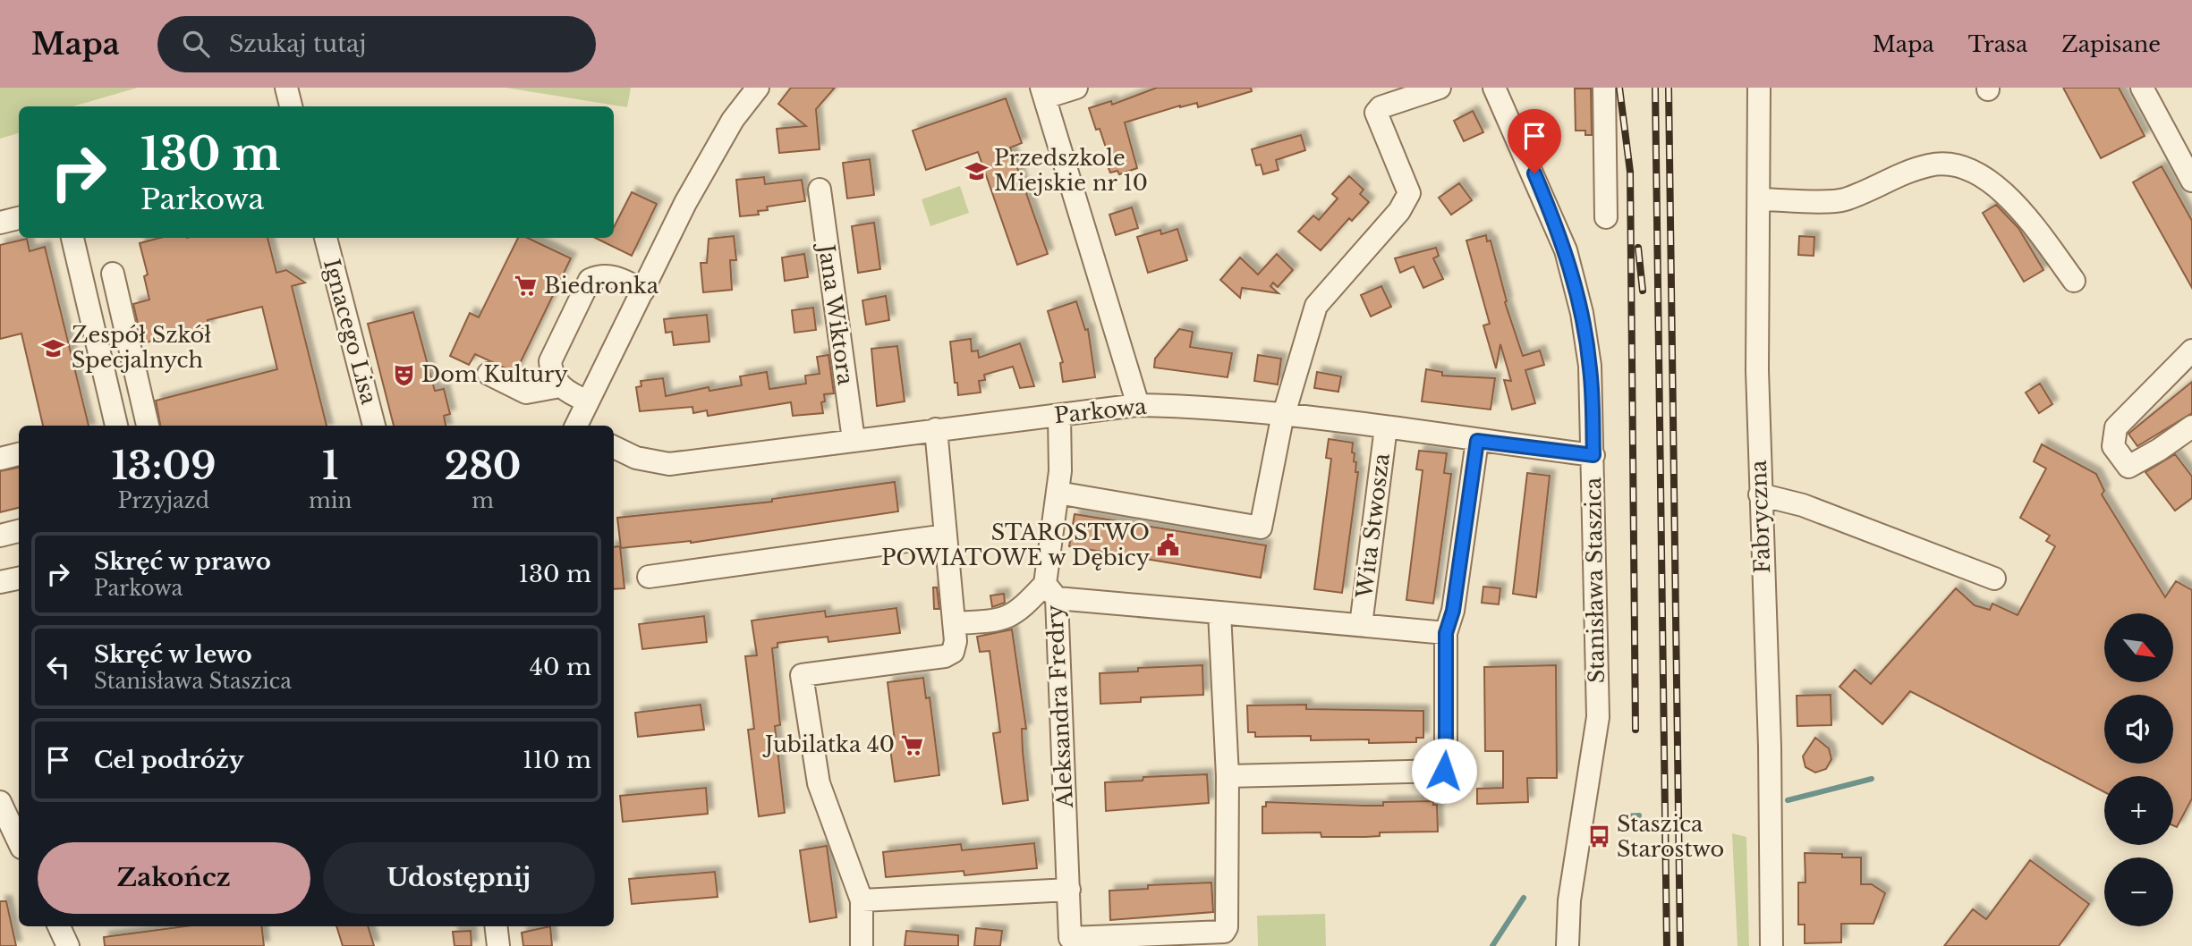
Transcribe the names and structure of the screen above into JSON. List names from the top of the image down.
{
  "streets": {
    "street": [
      "Jana Wiktora",
      "Ignacego Lisa",
      "Parkowa",
      "Fabryczna",
      "Wita Stwosza",
      "Stanisława Staszica",
      "Aleksandra Fredry"
    ]
  },
  "crossings": [
    ["Jana Wiktora", "Parkowa"],
    ["Parkowa", "Wita Stwosza"],
    ["Parkowa", "Stanisława Staszica"],
    ["Parkowa", "Aleksandra Fredry"]
  ],
  "places": {
    "school or university": ["Przedszkole Miejskie nr 10", "Zespół Szkół Specjalnych"],
    "supermarket": ["Biedronka", "Jubilatka 40"],
    "theatre": ["Dom Kultury"],
    "public building": ["STAROSTWO POWIATOWE w Dębicy"],
    "bus stop": ["Staszica Starostwo"]
  },
  "north": "bottom right",
  "page": {
    "header": "Mapa",
    "search": "Szukaj tutaj",
    "nav": ["Mapa", "Trasa", "Zapisane"],
    "turn": ["130 m", "Parkowa"],
    "eta": [
      "13:09",
      "Przyjazd",
      "1",
      "min",
      "280",
      "m"
    ],
    "list": [
      {
        "name": "Skręć w prawo",
        "note": "Parkowa",
        "value": "130 m"
      },
      {
        "name": "Skręć w lewo",
        "note": "Stanisława Staszica",
        "value": "40 m"
      },
      {
        "name": "Cel podróży",
        "value": "110 m"
      }
    ],
    "map_buttons": ["+", "−"],
    "buttons": ["Zakończ", "Udostępnij"]
  }
}
